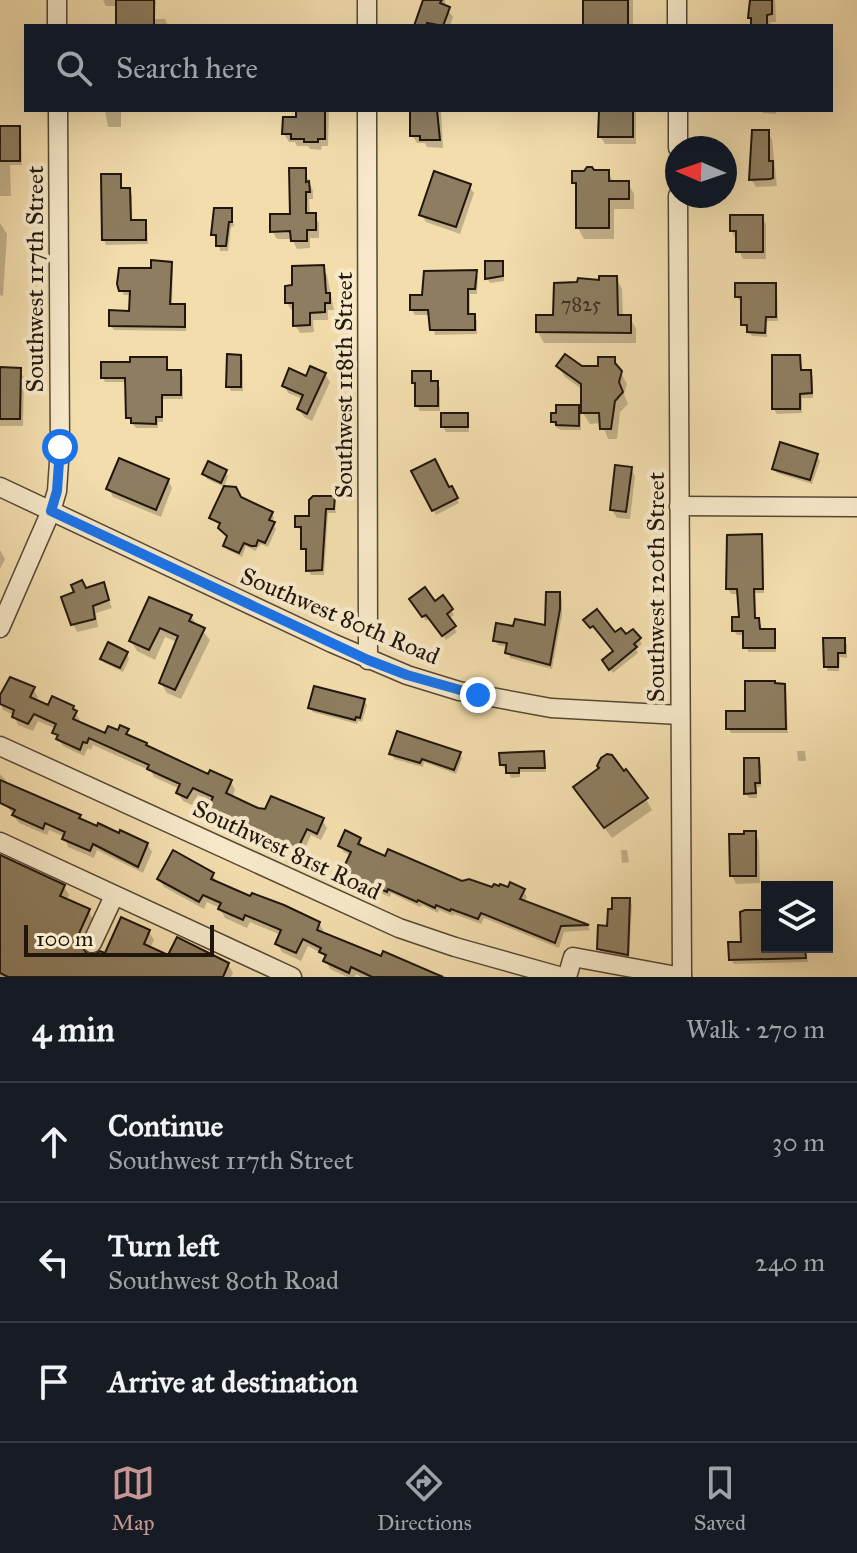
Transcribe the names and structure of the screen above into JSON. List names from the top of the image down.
{
  "streets": {
    "street": [
      "Southwest 117th Street",
      "Southwest 118th Street",
      "Southwest 120th Street",
      "Southwest 80th Road",
      "Southwest 81st Road"
    ]
  },
  "crossings": [
    ["Southwest 117th Street", "Southwest 80th Road"],
    ["Southwest 118th Street", "Southwest 80th Road"],
    ["Southwest 120th Street", "Southwest 80th Road"]
  ],
  "house_numbers": ["7825"],
  "scale_bar": "100 m",
  "north": "left",
  "page": {
    "search": "Search here",
    "scale": "100 m",
    "heading": ["4 min", "Walk · 270 m"],
    "list": [
      ["Continue", "Southwest 117th Street", "30 m"],
      ["Turn left", "Southwest 80th Road", "240 m"],
      "Arrive at destination"
    ],
    "nav": ["Map", "Directions", "Saved"]
  }
}
